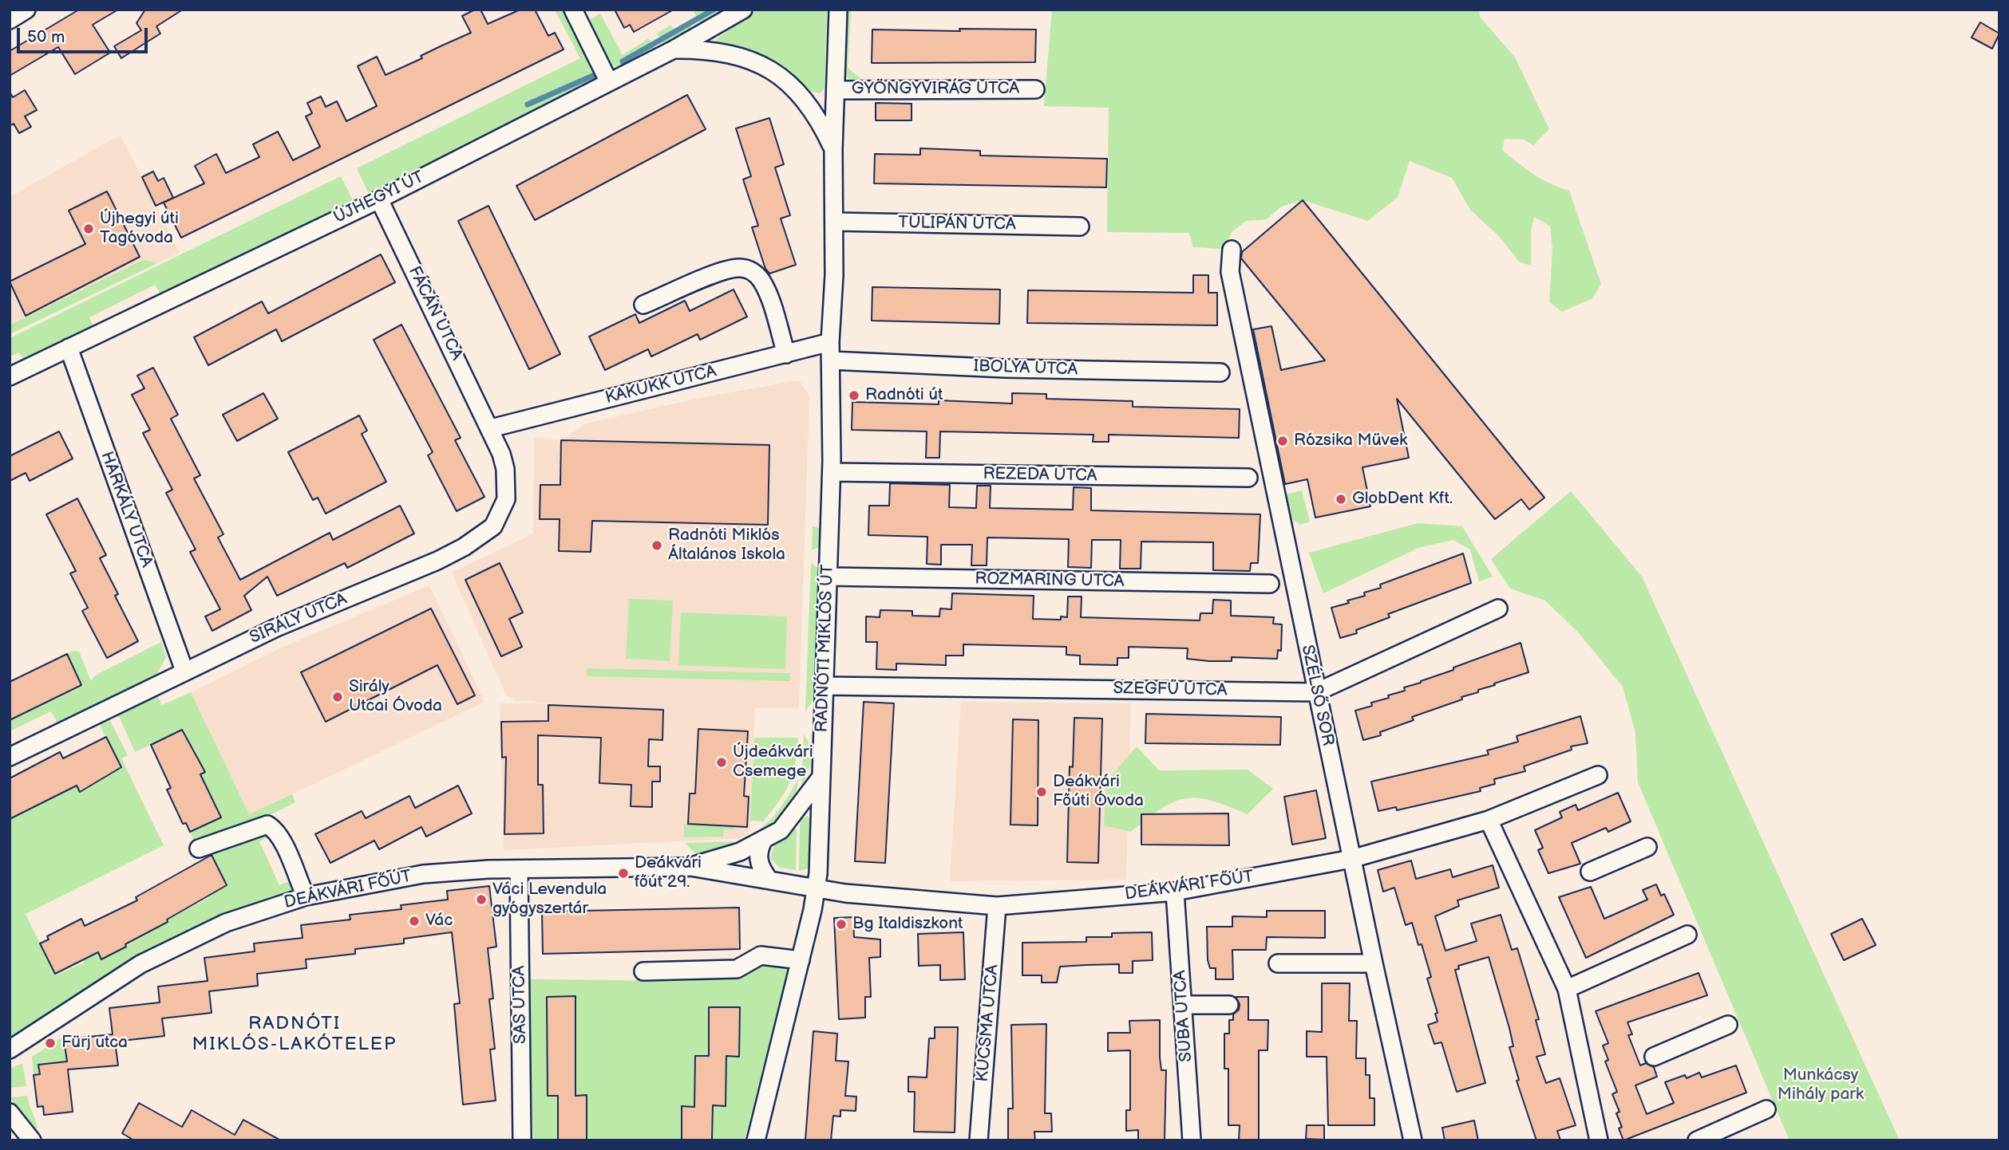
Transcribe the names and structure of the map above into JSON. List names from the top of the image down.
{
  "streets": {
    "street": [
      "GYÖNGYVIRÁG UTCA",
      "ÚJHEGYI ÚT",
      "TULIPÁN UTCA",
      "FÁCÁN UTCA",
      "IBOLYA UTCA",
      "KAKUKK UTCA",
      "REZEDA UTCA",
      "HARKÁLY UTCA",
      "ROZMARING UTCA",
      "SIRÁLY UTCA",
      "RADNÓTI MIKLÓS ÚT",
      "SZEGFŰ UTCA",
      "SZÉLSŐ SOR",
      "DEÁKVÁRI FŐÚT",
      "SAS UTCA",
      "SUBA UTCA",
      "KUCSMA UTCA"
    ]
  },
  "crossings": [
    ["GYÖNGYVIRÁG UTCA", "RADNÓTI MIKLÓS ÚT"],
    ["ÚJHEGYI ÚT", "FÁCÁN UTCA"],
    ["ÚJHEGYI ÚT", "HARKÁLY UTCA"],
    ["ÚJHEGYI ÚT", "RADNÓTI MIKLÓS ÚT"],
    ["TULIPÁN UTCA", "RADNÓTI MIKLÓS ÚT"],
    ["FÁCÁN UTCA", "KAKUKK UTCA"],
    ["FÁCÁN UTCA", "SIRÁLY UTCA"],
    ["IBOLYA UTCA", "RADNÓTI MIKLÓS ÚT"],
    ["KAKUKK UTCA", "SIRÁLY UTCA"],
    ["KAKUKK UTCA", "RADNÓTI MIKLÓS ÚT"],
    ["REZEDA UTCA", "RADNÓTI MIKLÓS ÚT"],
    ["HARKÁLY UTCA", "SIRÁLY UTCA"],
    ["ROZMARING UTCA", "RADNÓTI MIKLÓS ÚT"],
    ["RADNÓTI MIKLÓS ÚT", "SZEGFŰ UTCA"],
    ["RADNÓTI MIKLÓS ÚT", "DEÁKVÁRI FŐÚT"],
    ["SZEGFŰ UTCA", "SZÉLSŐ SOR"],
    ["SZÉLSŐ SOR", "DEÁKVÁRI FŐÚT"],
    ["DEÁKVÁRI FŐÚT", "SAS UTCA"],
    ["DEÁKVÁRI FŐÚT", "SUBA UTCA"],
    ["DEÁKVÁRI FŐÚT", "KUCSMA UTCA"]
  ],
  "districts": ["RADNÓTI MIKLÓS-LAKÓTELEP"],
  "parks": ["Munkácsy Mihály park"],
  "places": [
    "Újhegyi úti Tagóvoda",
    "Radnóti út",
    "Rózsika Művek",
    "GlobDent Kft.",
    "Radnóti Miklós Általános Iskola",
    "Sirály Utcai Óvoda",
    "Újdeákvári Csemege",
    "Deákvári Főúti Óvoda",
    "Deákvári főút 29.",
    "Váci Levendula gyógyszertár",
    "Vác",
    "Bg Italdiszkont",
    "Fürj utca"
  ],
  "scale_bar": "50 m"
}
